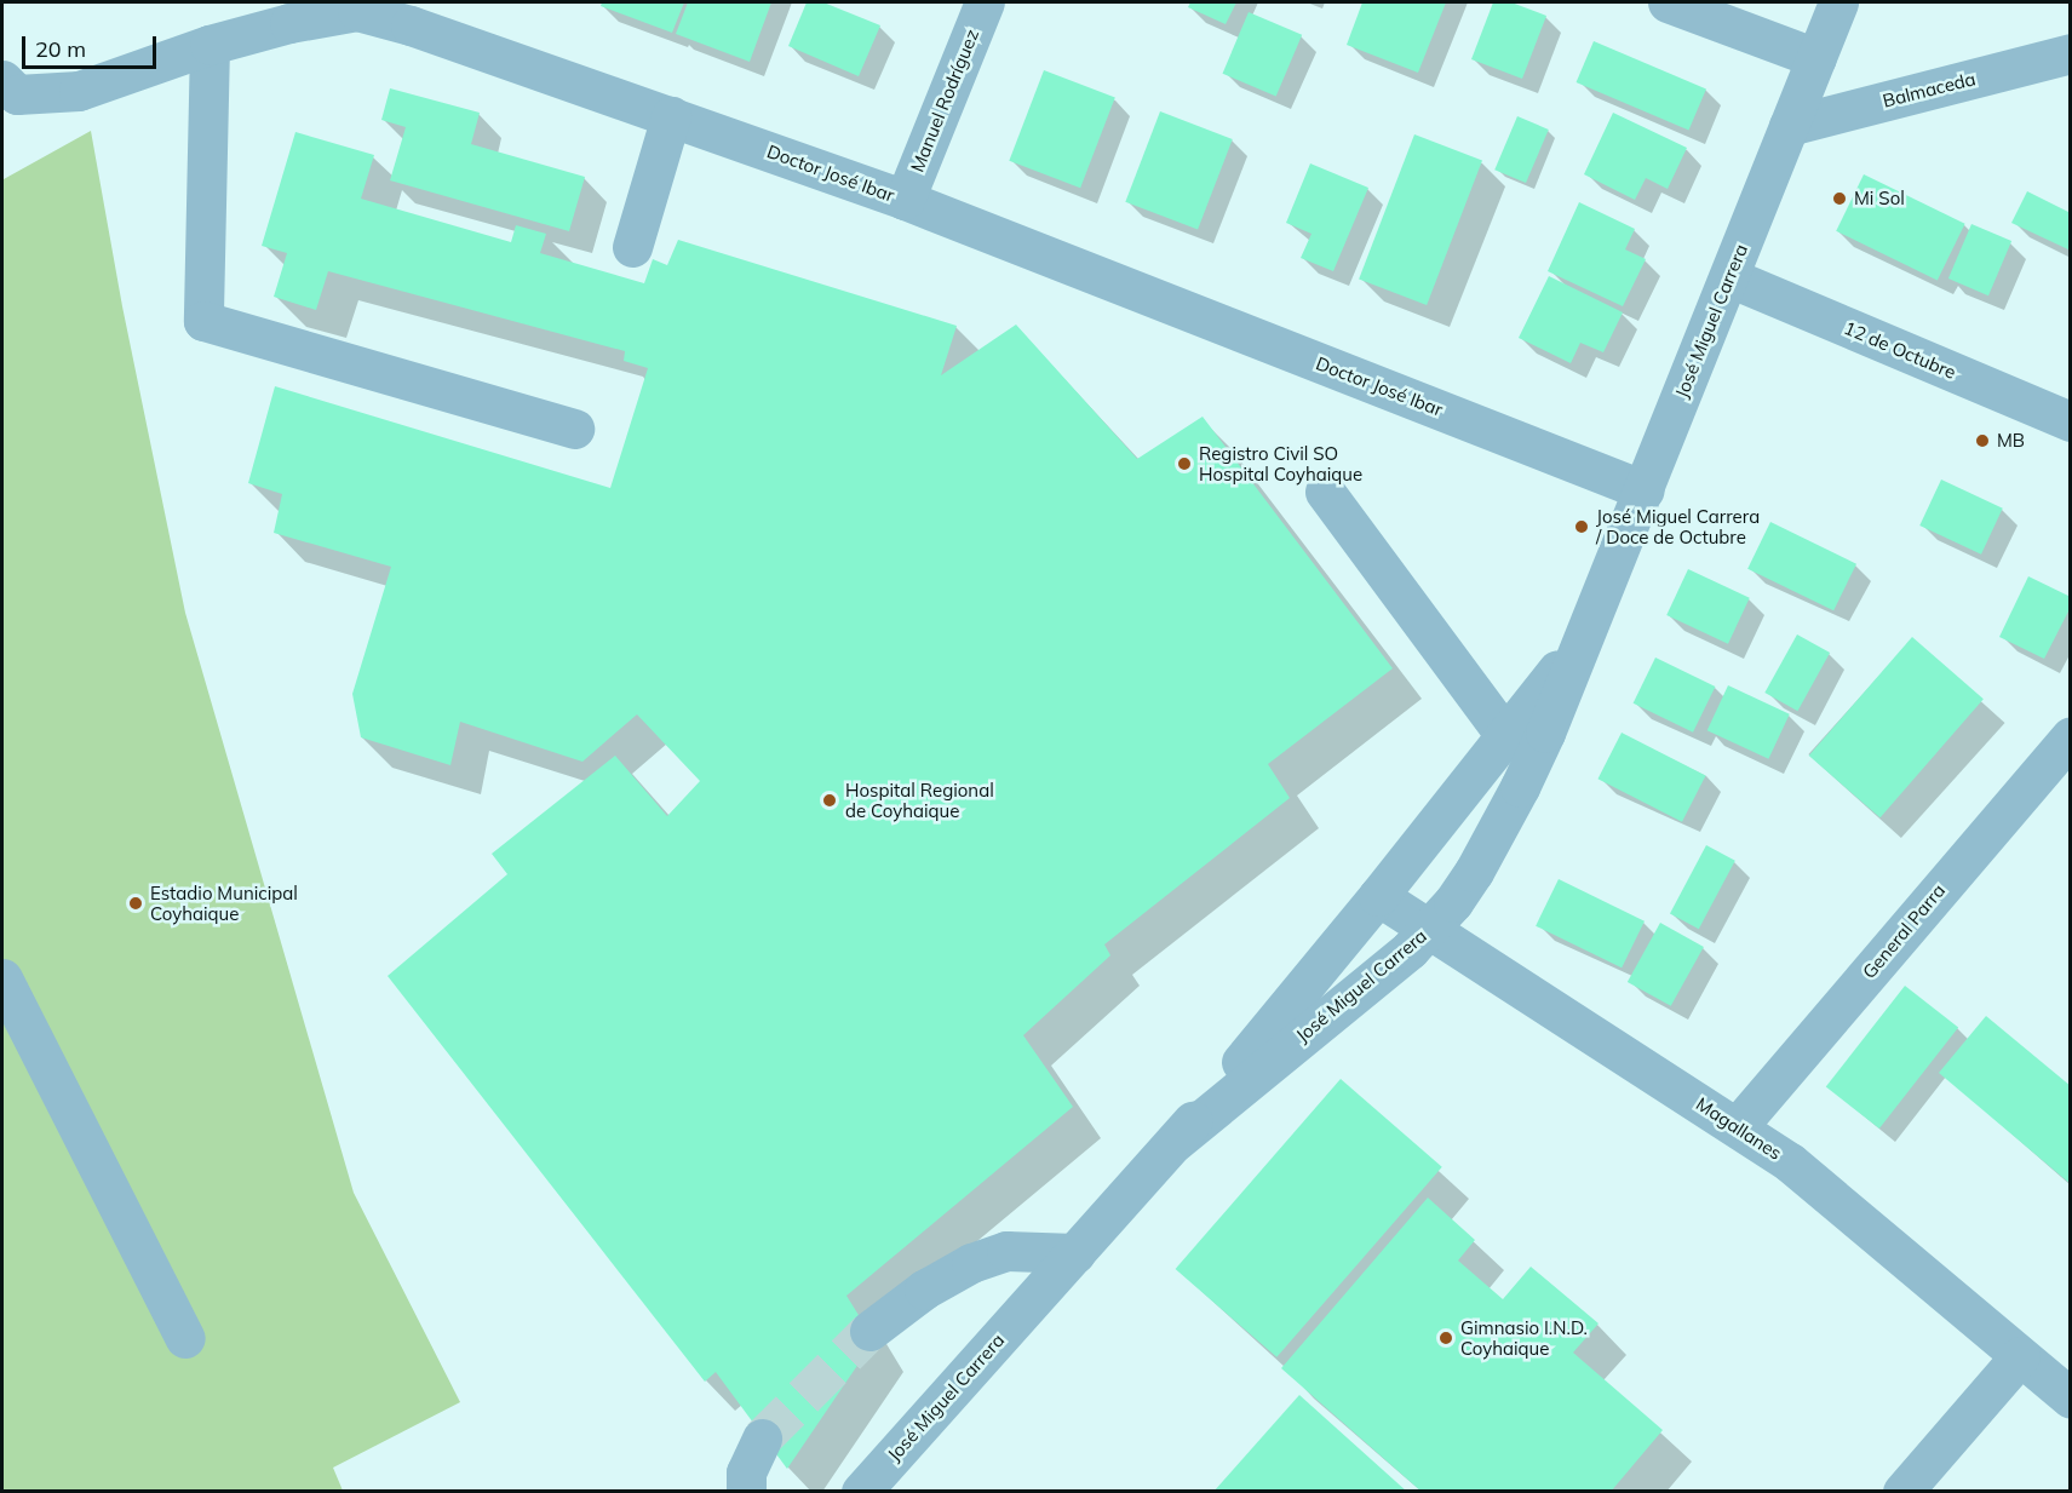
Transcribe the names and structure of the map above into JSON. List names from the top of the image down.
{
  "streets": {
    "street": [
      "Balmaceda",
      "Manuel Rodríguez",
      "Doctor José Ibar",
      "José Miguel Carrera",
      "12 de Octubre",
      "General Parra",
      "Magallanes"
    ]
  },
  "crossings": [
    ["Balmaceda", "José Miguel Carrera"],
    ["Manuel Rodríguez", "Doctor José Ibar"],
    ["Doctor José Ibar", "José Miguel Carrera"],
    ["José Miguel Carrera", "12 de Octubre"],
    ["José Miguel Carrera", "Magallanes"],
    ["General Parra", "Magallanes"]
  ],
  "places": [
    "Mi Sol",
    "MB",
    "Registro Civil SO Hospital Coyhaique",
    "José Miguel Carrera / Doce de Octubre",
    "Hospital Regional de Coyhaique",
    "Estadio Municipal Coyhaique",
    "Gimnasio I.N.D. Coyhaique"
  ],
  "scale_bar": "20 m"
}
